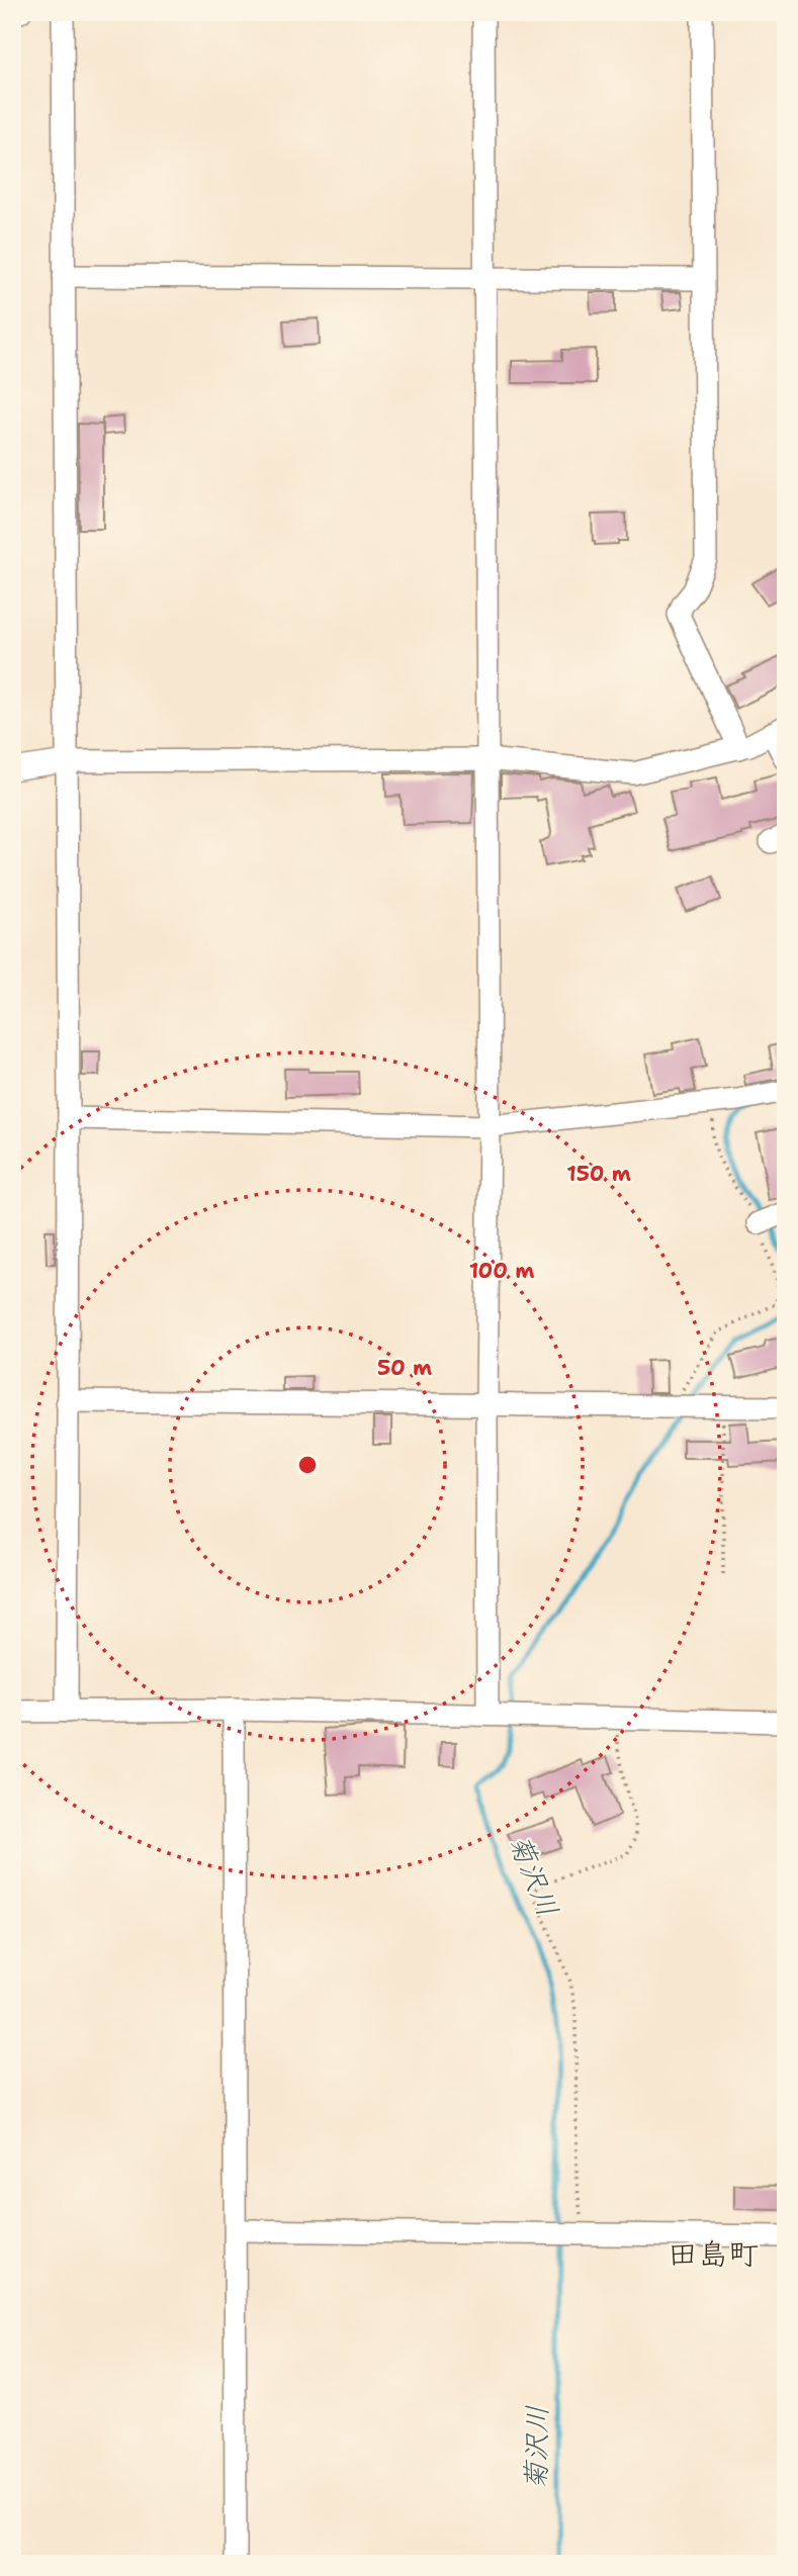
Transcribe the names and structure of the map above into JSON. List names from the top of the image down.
{
  "districts": ["田島町"],
  "water": ["菊沢川"],
  "rings": ["150 m", "100 m", "50 m"]
}
